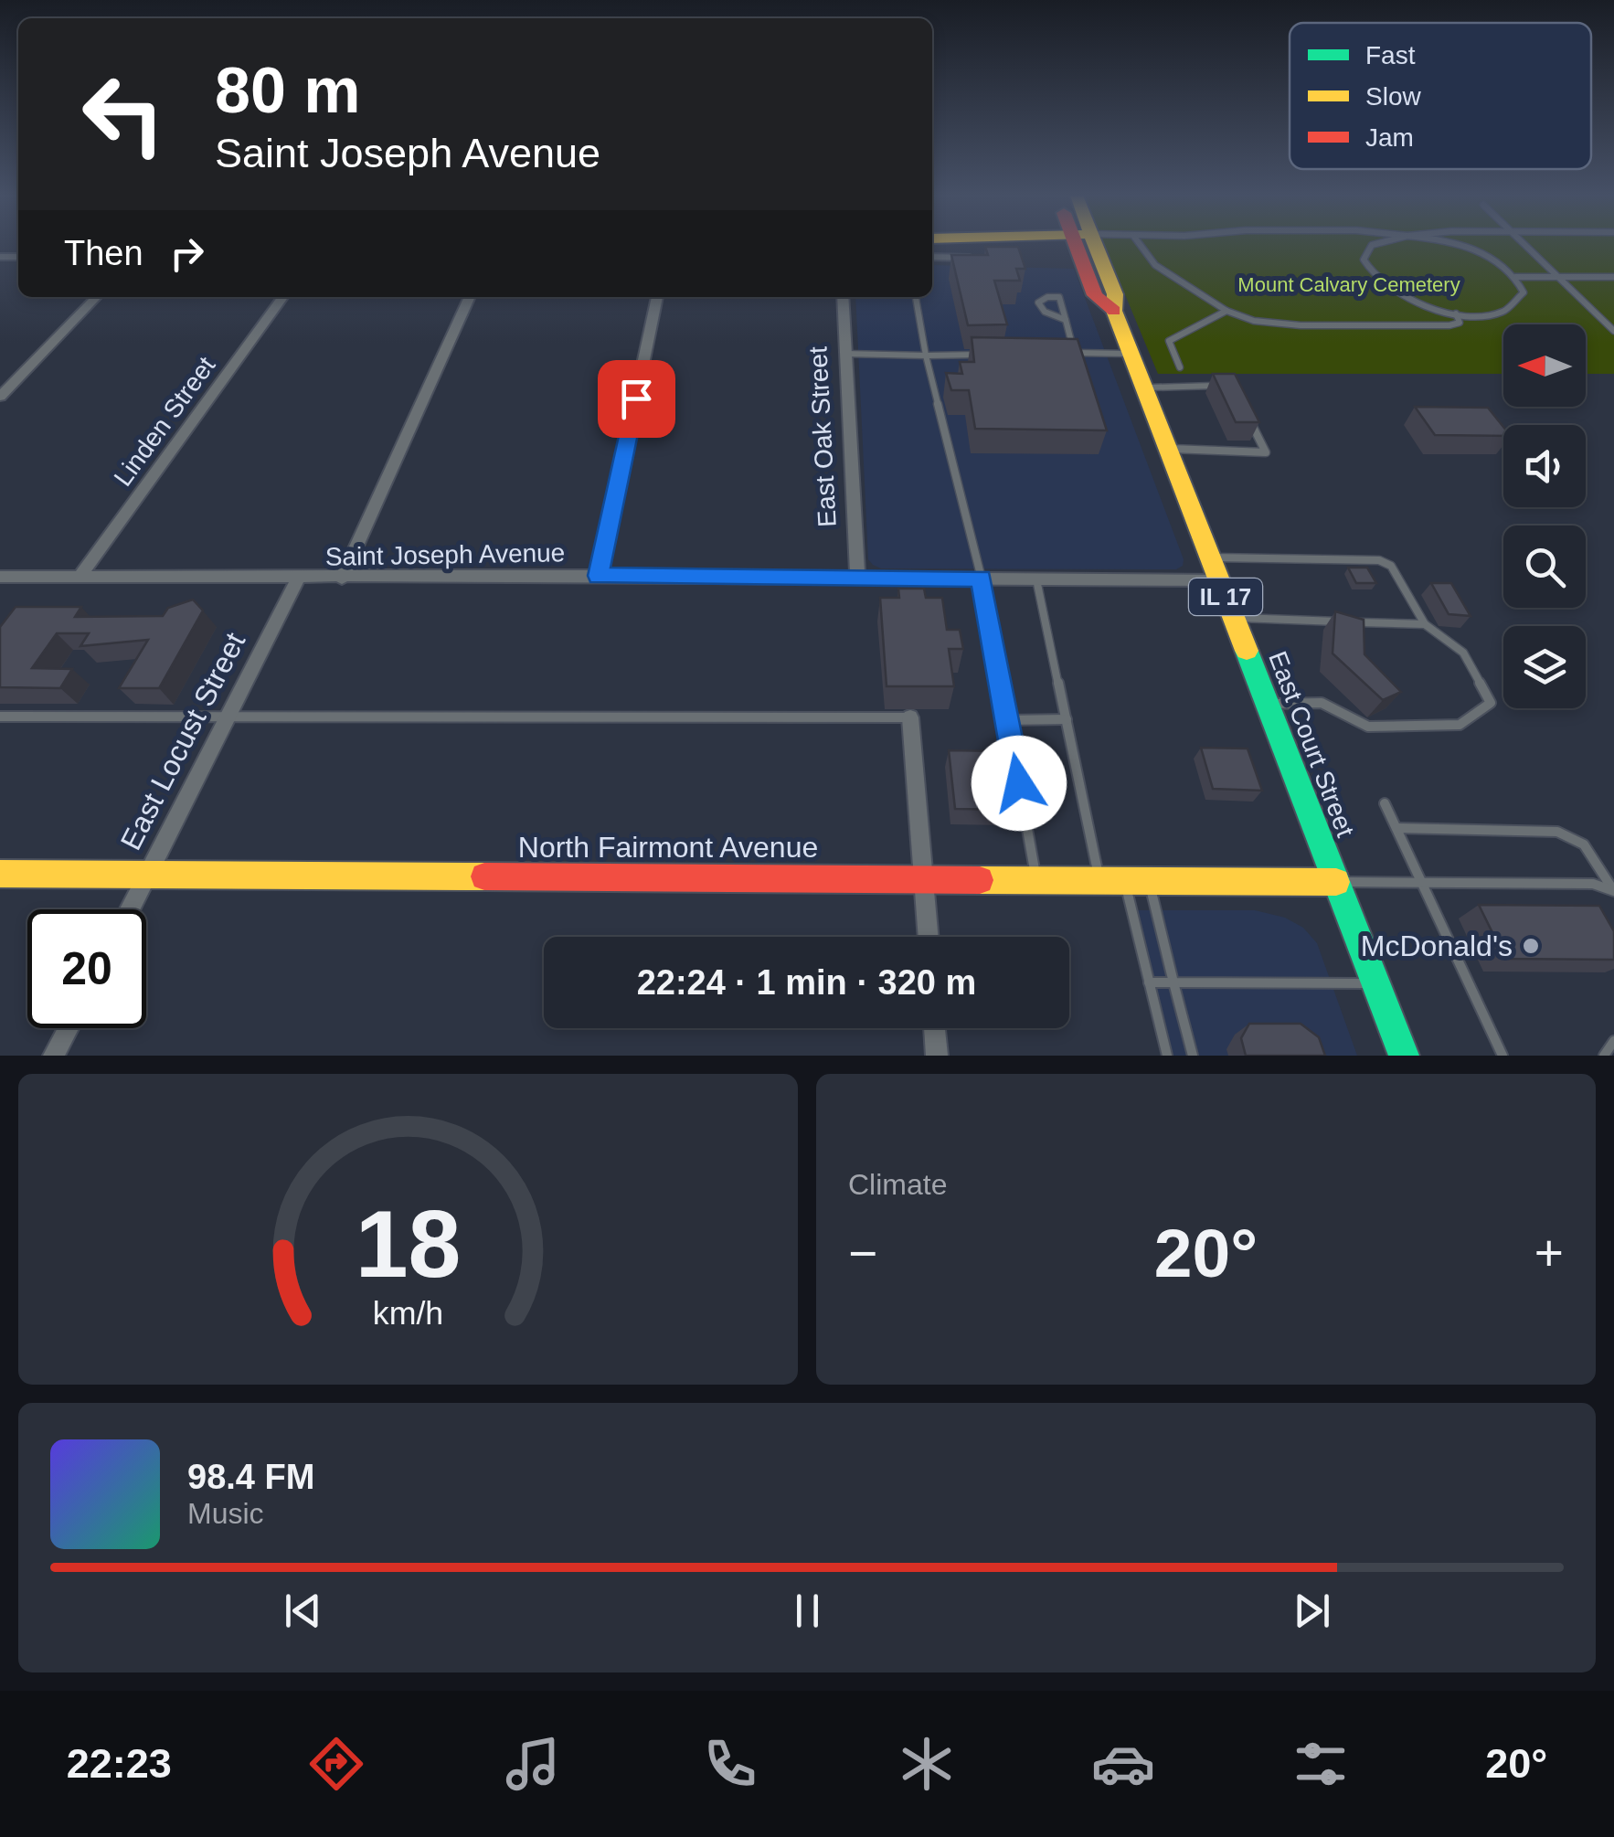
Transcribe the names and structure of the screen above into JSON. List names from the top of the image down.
{
  "streets": {
    "main road": ["IL 17", "East Court Street", "North Fairmont Avenue"],
    "street": [
      "Linden Street",
      "East Oak Street",
      "Saint Joseph Avenue",
      "East Locust Street"
    ]
  },
  "crossings": [
    ["Linden Street", "Saint Joseph Avenue"],
    ["East Oak Street", "Saint Joseph Avenue"],
    ["Saint Joseph Avenue", "East Locust Street"],
    ["Saint Joseph Avenue", "East Court Street"],
    ["East Locust Street", "North Fairmont Avenue"],
    ["East Court Street", "North Fairmont Avenue"]
  ],
  "parks": ["Mount Calvary Cemetery"],
  "places": ["McDonald's"],
  "legend": ["Fast", "Slow", "Jam"],
  "north": "left",
  "page": {
    "turn": ["80 m", "Saint Joseph Avenue"],
    "then": "Then",
    "limit": "20",
    "trip": "22:24 · 1 min · 320 m",
    "tile": "Climate",
    "heat": ["−", "20°", "+"],
    "song": ["98.4 FM", "Music"],
    "tabs": ["22:23", "20°"],
    "gauge": ["18", "km/h"]
  }
}
